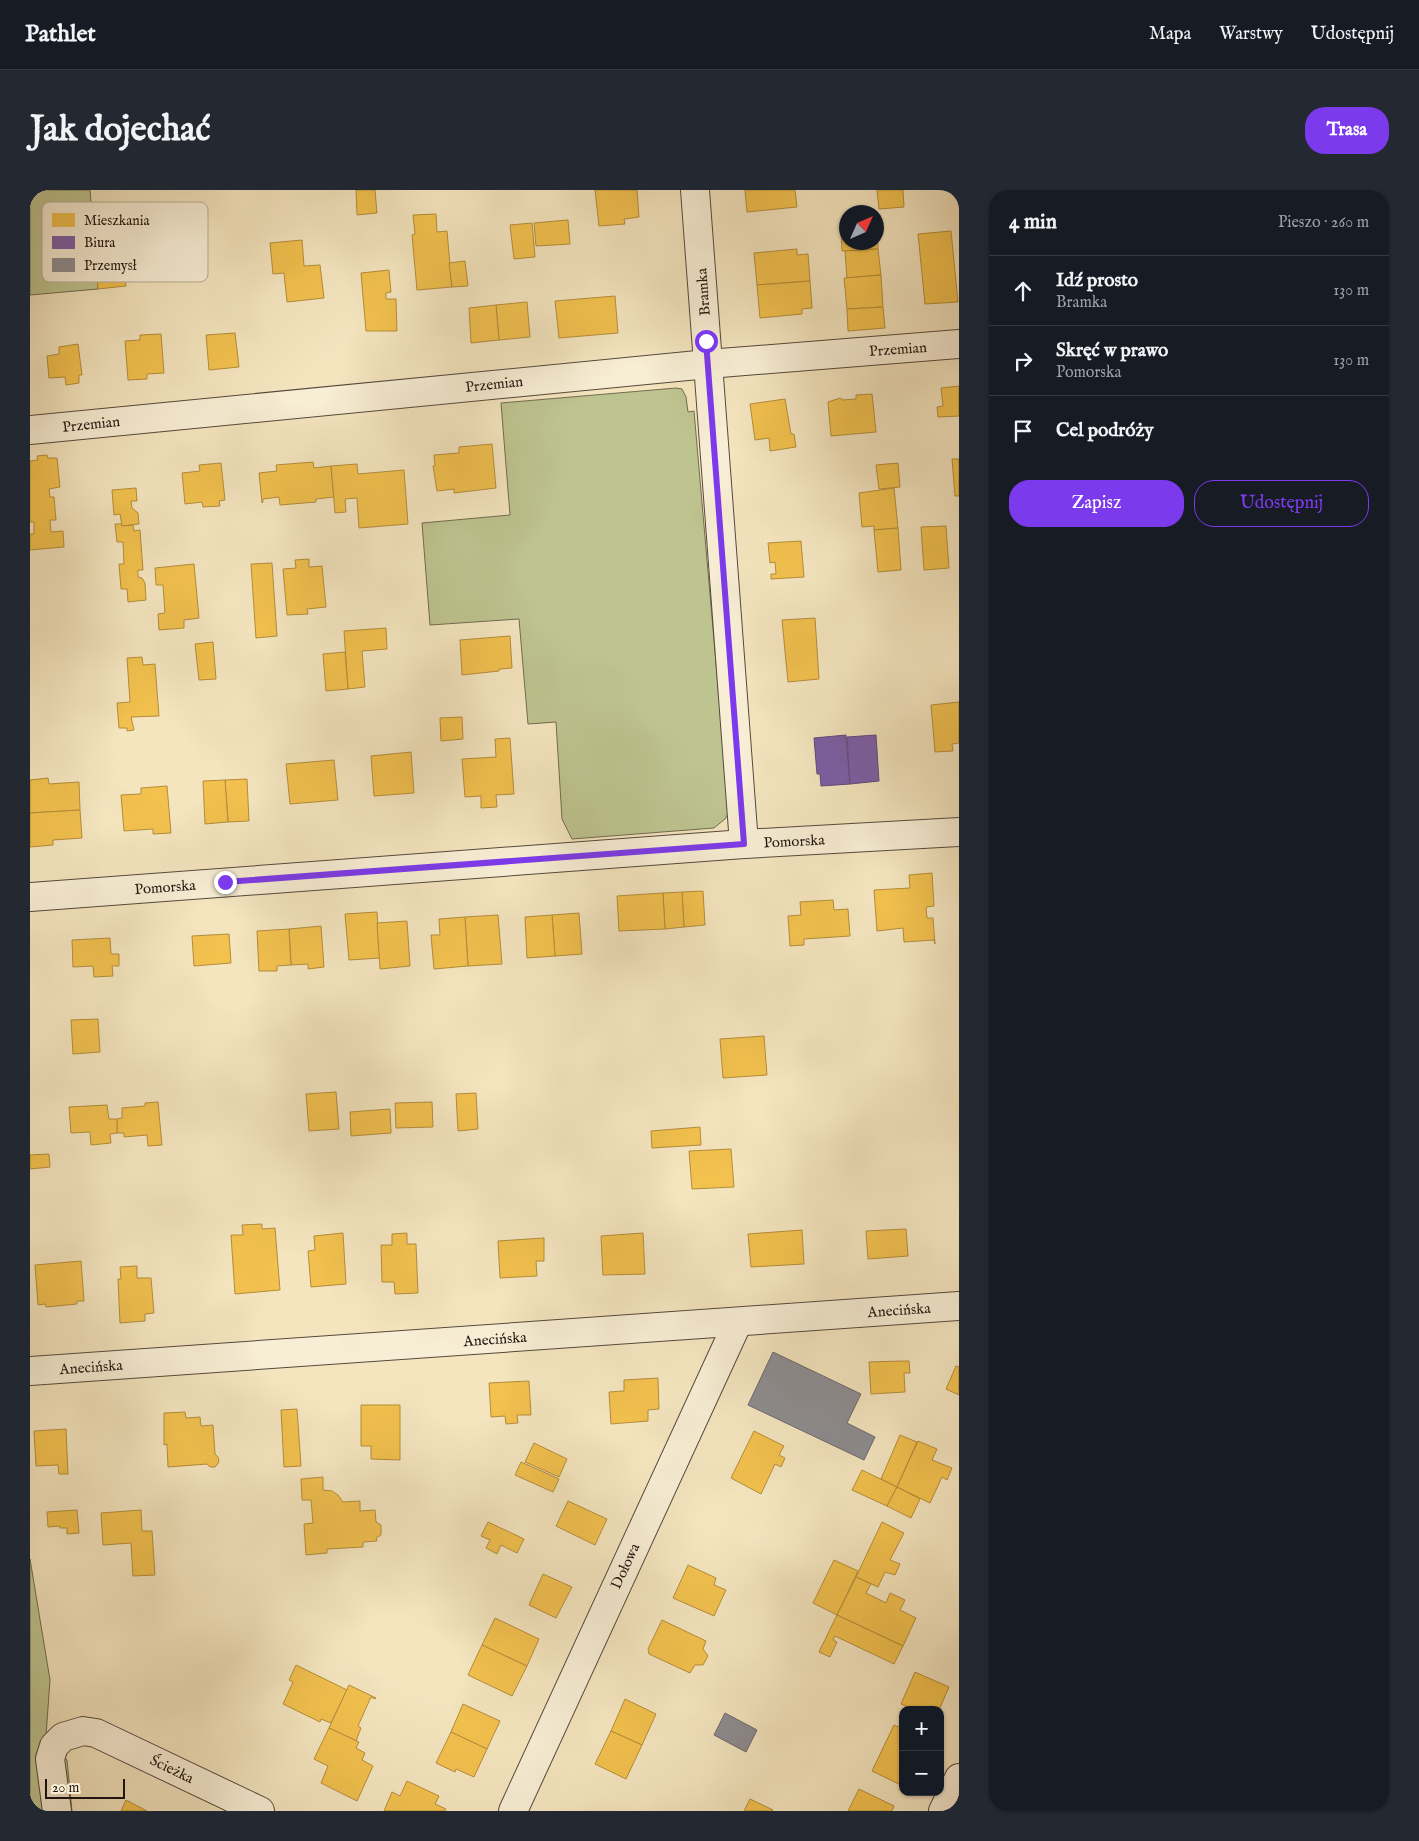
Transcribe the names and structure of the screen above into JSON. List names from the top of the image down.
{
  "streets": {
    "street": [
      "Bramka",
      "Przemian",
      "Pomorska",
      "Anecińska",
      "Dołowa",
      "Ścieżka"
    ]
  },
  "crossings": [
    ["Bramka", "Przemian"],
    ["Bramka", "Pomorska"],
    ["Anecińska", "Dołowa"]
  ],
  "legend": ["Mieszkania", "Biura", "Przemysł"],
  "scale_bar": "20 m",
  "north": "top right",
  "page": {
    "header": "Pathlet",
    "nav": ["Mapa", "Warstwy", "Udostępnij"],
    "buttons": [
      "Trasa",
      ["Zapisz", "Udostępnij"]
    ],
    "title": "Jak dojechać",
    "heading": ["4 min", "Pieszo · 260 m"],
    "list": [
      ["Idź prosto", "Bramka", "130 m"],
      ["Skręć w prawo", "Pomorska", "130 m"],
      "Cel podróży"
    ],
    "map_buttons": ["+", "−"],
    "scale": "20 m"
  }
}
